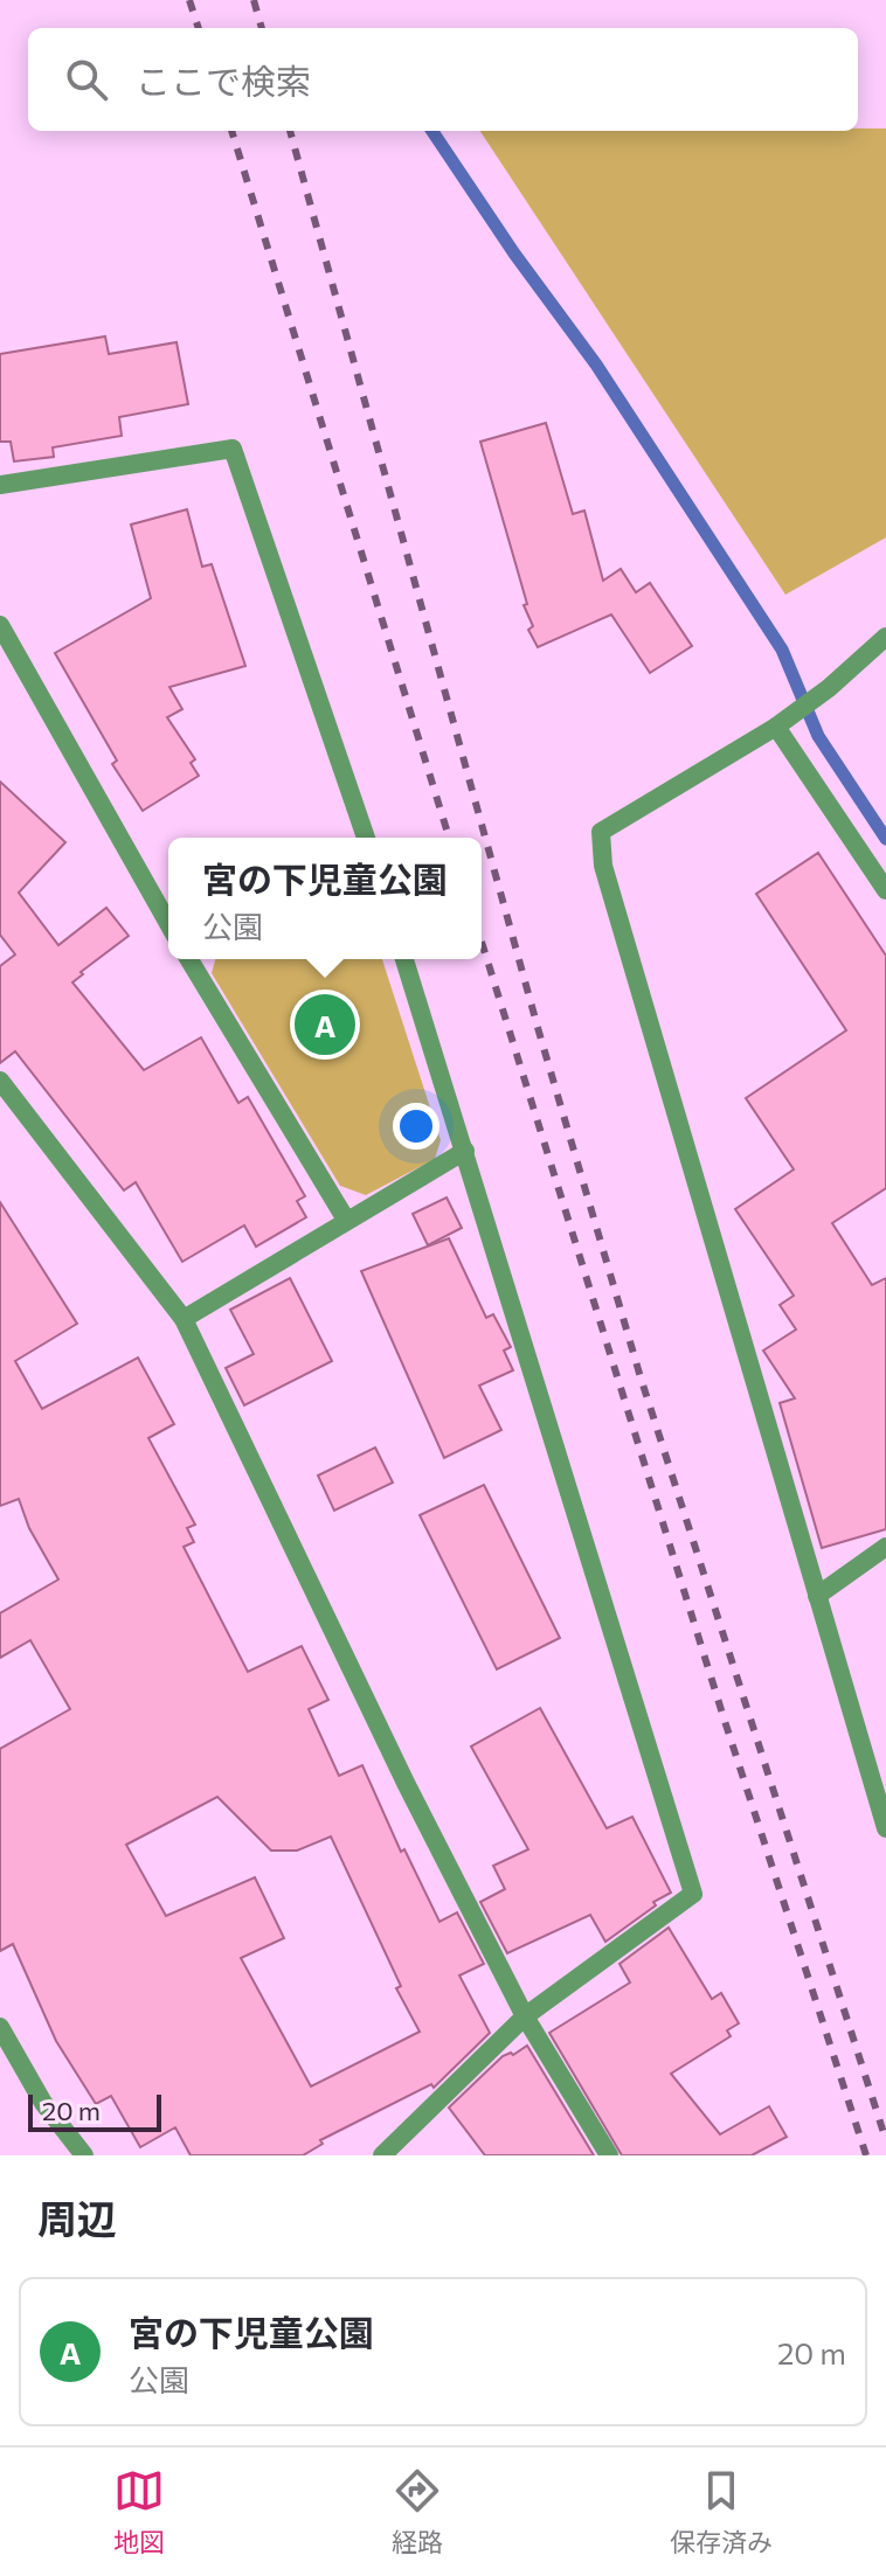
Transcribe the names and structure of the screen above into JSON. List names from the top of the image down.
{
  "scale_bar": "20 m",
  "page": {
    "search": "ここで検索",
    "popup": ["宮の下児童公園", "公園"],
    "pins": "A",
    "scale": "20 m",
    "heading": "周辺",
    "list": [
      {
        "mark": "A",
        "name": "宮の下児童公園",
        "note": "公園",
        "value": "20 m"
      }
    ],
    "nav": ["地図", "経路", "保存済み"]
  }
}
